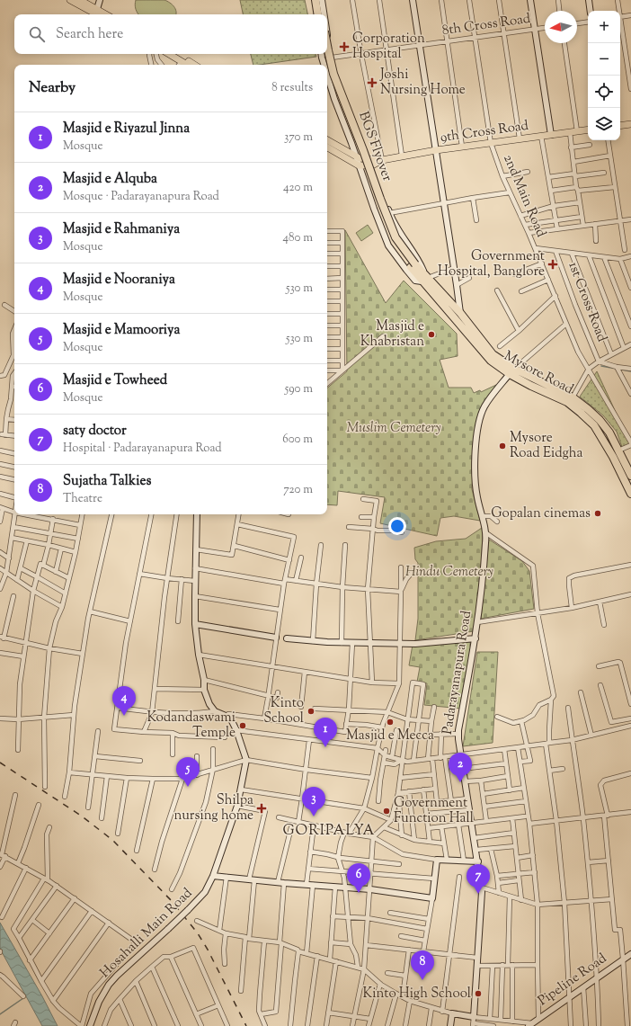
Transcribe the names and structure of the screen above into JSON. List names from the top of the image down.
{
  "streets": {
    "highway": ["BGS Flyover", "Mysore Road"],
    "main road": ["9th Cross Road"],
    "street": [
      "8th Cross Road",
      "2nd Main Road",
      "1st Cross Road",
      "Padarayanapura Road",
      "Hosahalli Main Road",
      "Pipeline Road"
    ]
  },
  "crossings": [
    ["8th Cross Road", "2nd Main Road"],
    ["9th Cross Road", "2nd Main Road"],
    ["Mysore Road", "Padarayanapura Road"]
  ],
  "districts": ["GORIPALYA"],
  "parks": ["Muslim Cemetery", "Hindu Cemetery"],
  "places": {
    "health": [
      "Corporation Hospital",
      "Joshi Nursing Home",
      "Government Hospital, Banglore",
      "Shilpa nursing home"
    ],
    "other": [
      "Masjid e Khabristan",
      "Mysore Road Eidgha",
      "Gopalan cinemas",
      "Kinto School",
      "Masjid e Mecca",
      "Kodandaswami Temple",
      "Government Function Hall",
      "Kinto High School"
    ]
  },
  "north": "left",
  "page": {
    "map_buttons": ["+", "−"],
    "search": "Search here",
    "heading": ["Nearby", "8 results"],
    "list": [
      {
        "mark": "1",
        "name": "Masjid e Riyazul Jinna",
        "note": "Mosque",
        "value": "370 m"
      },
      {
        "mark": "2",
        "name": "Masjid e Alquba",
        "note": "Mosque · Padarayanapura Road",
        "value": "420 m"
      },
      {
        "mark": "3",
        "name": "Masjid e Rahmaniya",
        "note": "Mosque",
        "value": "480 m"
      },
      {
        "mark": "4",
        "name": "Masjid e Nooraniya",
        "note": "Mosque",
        "value": "530 m"
      },
      {
        "mark": "5",
        "name": "Masjid e Mamooriya",
        "note": "Mosque",
        "value": "530 m"
      },
      {
        "mark": "6",
        "name": "Masjid e Towheed",
        "note": "Mosque",
        "value": "590 m"
      },
      {
        "mark": "7",
        "name": "saty doctor",
        "note": "Hospital · Padarayanapura Road",
        "value": "600 m"
      },
      {
        "mark": "8",
        "name": "Sujatha Talkies",
        "note": "Theatre",
        "value": "720 m"
      }
    ],
    "pins": [
      "4",
      "1",
      "2",
      "5",
      "3",
      "6",
      "7",
      "8"
    ]
  }
}
